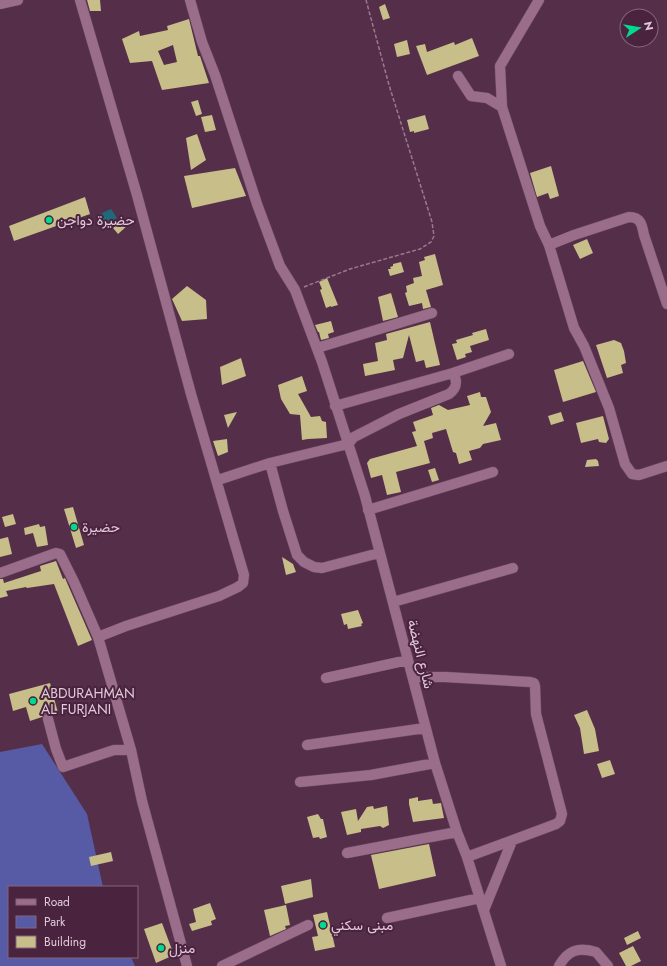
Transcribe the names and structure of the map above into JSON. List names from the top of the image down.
{
  "streets": {
    "street": ["شارع النهضة"]
  },
  "places": [
    "حضيرة دواجن",
    "حضيرة",
    "ABDURAHMAN AL FURJANI",
    "مبنى سكني",
    "منزل"
  ],
  "legend": ["Road", "Park", "Building"],
  "north": "right"
}
